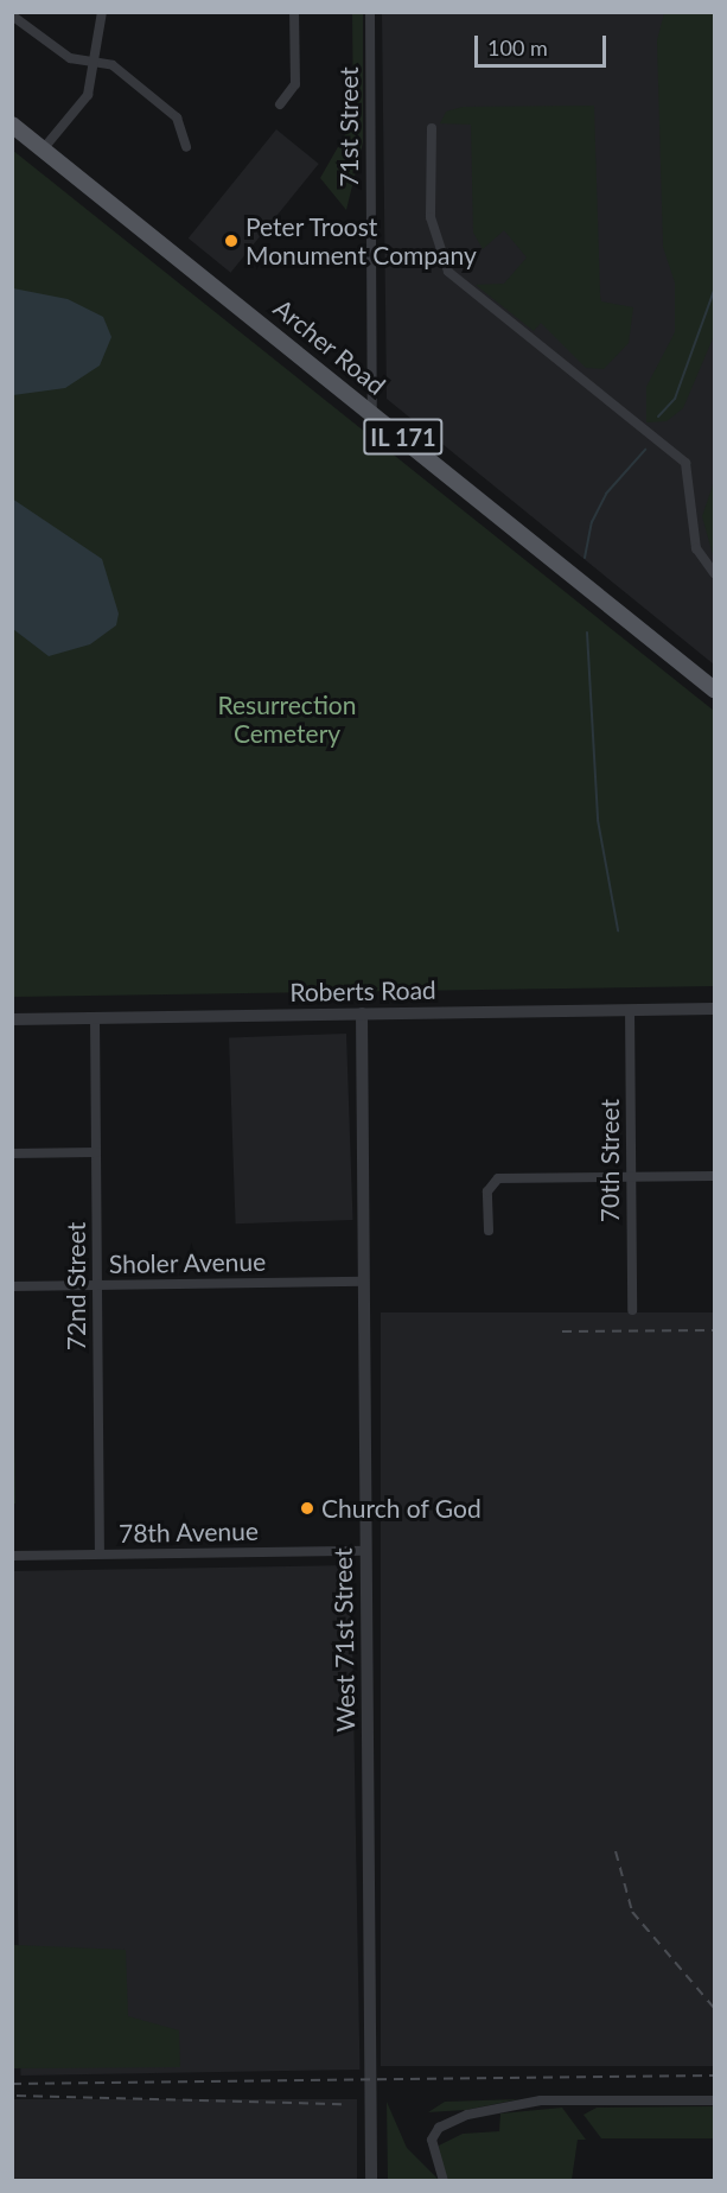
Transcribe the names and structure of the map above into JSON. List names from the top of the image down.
{
  "streets": {
    "main road": ["Archer Road", "IL 171"],
    "street": [
      "71st Street",
      "Roberts Road",
      "70th Street",
      "Sholer Avenue",
      "72nd Street",
      "78th Avenue",
      "West 71st Street"
    ]
  },
  "crossings": [
    ["71st Street", "Archer Road"],
    ["Roberts Road", "70th Street"],
    ["Roberts Road", "72nd Street"],
    ["Roberts Road", "West 71st Street"],
    ["Sholer Avenue", "72nd Street"],
    ["Sholer Avenue", "West 71st Street"],
    ["72nd Street", "78th Avenue"],
    ["78th Avenue", "West 71st Street"]
  ],
  "parks": ["Resurrection Cemetery"],
  "places": ["Peter Troost Monument Company", "Church of God"],
  "scale_bar": "100 m"
}
